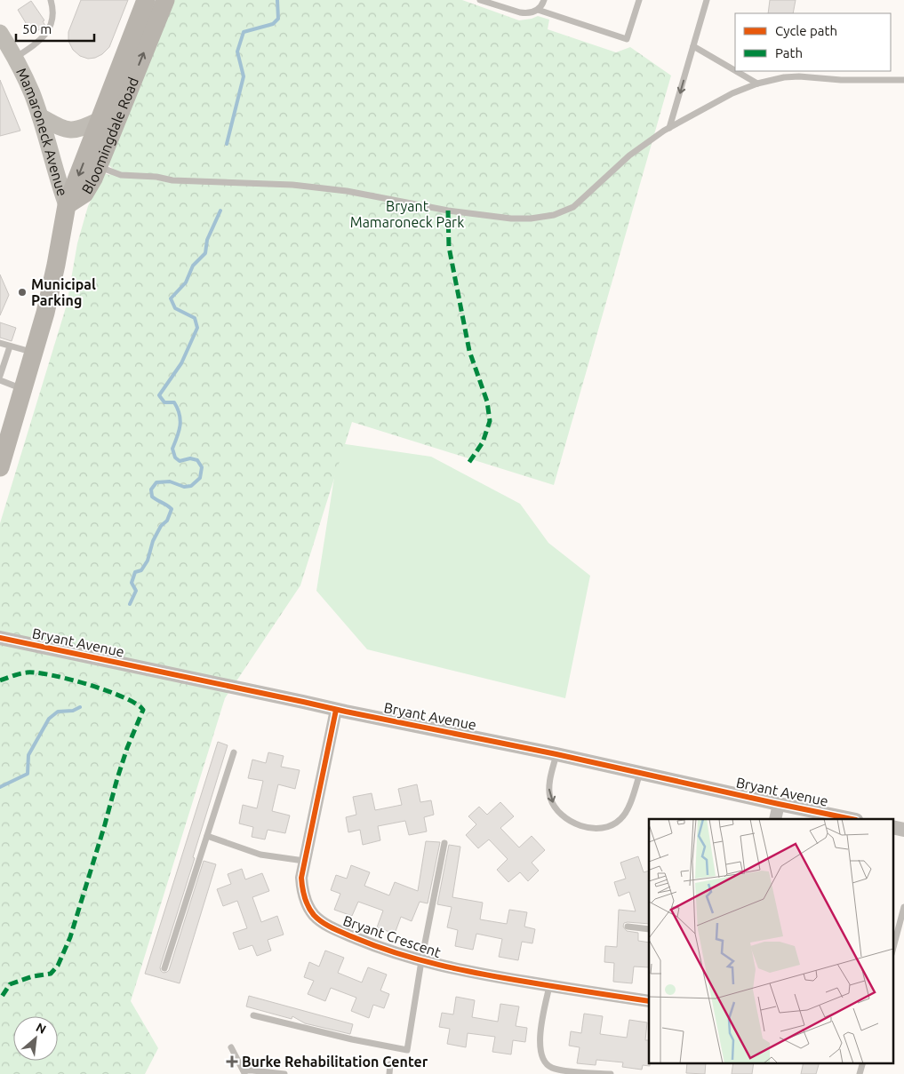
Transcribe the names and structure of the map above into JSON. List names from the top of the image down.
{
  "streets": {
    "main road": ["Mamaroneck Avenue", "Bloomingdale Road"],
    "street": ["Bryant Avenue", "Bryant Crescent"]
  },
  "crossings": [
    ["Mamaroneck Avenue", "Bloomingdale Road"],
    ["Bryant Avenue", "Bryant Crescent"]
  ],
  "parks": ["Bryant Mamaroneck Park"],
  "places": {
    "other": ["Municipal Parking"],
    "health": ["Burke Rehabilitation Center"]
  },
  "legend": ["Cycle path", "Path"],
  "scale_bar": "50 m",
  "north": "top right"
}
